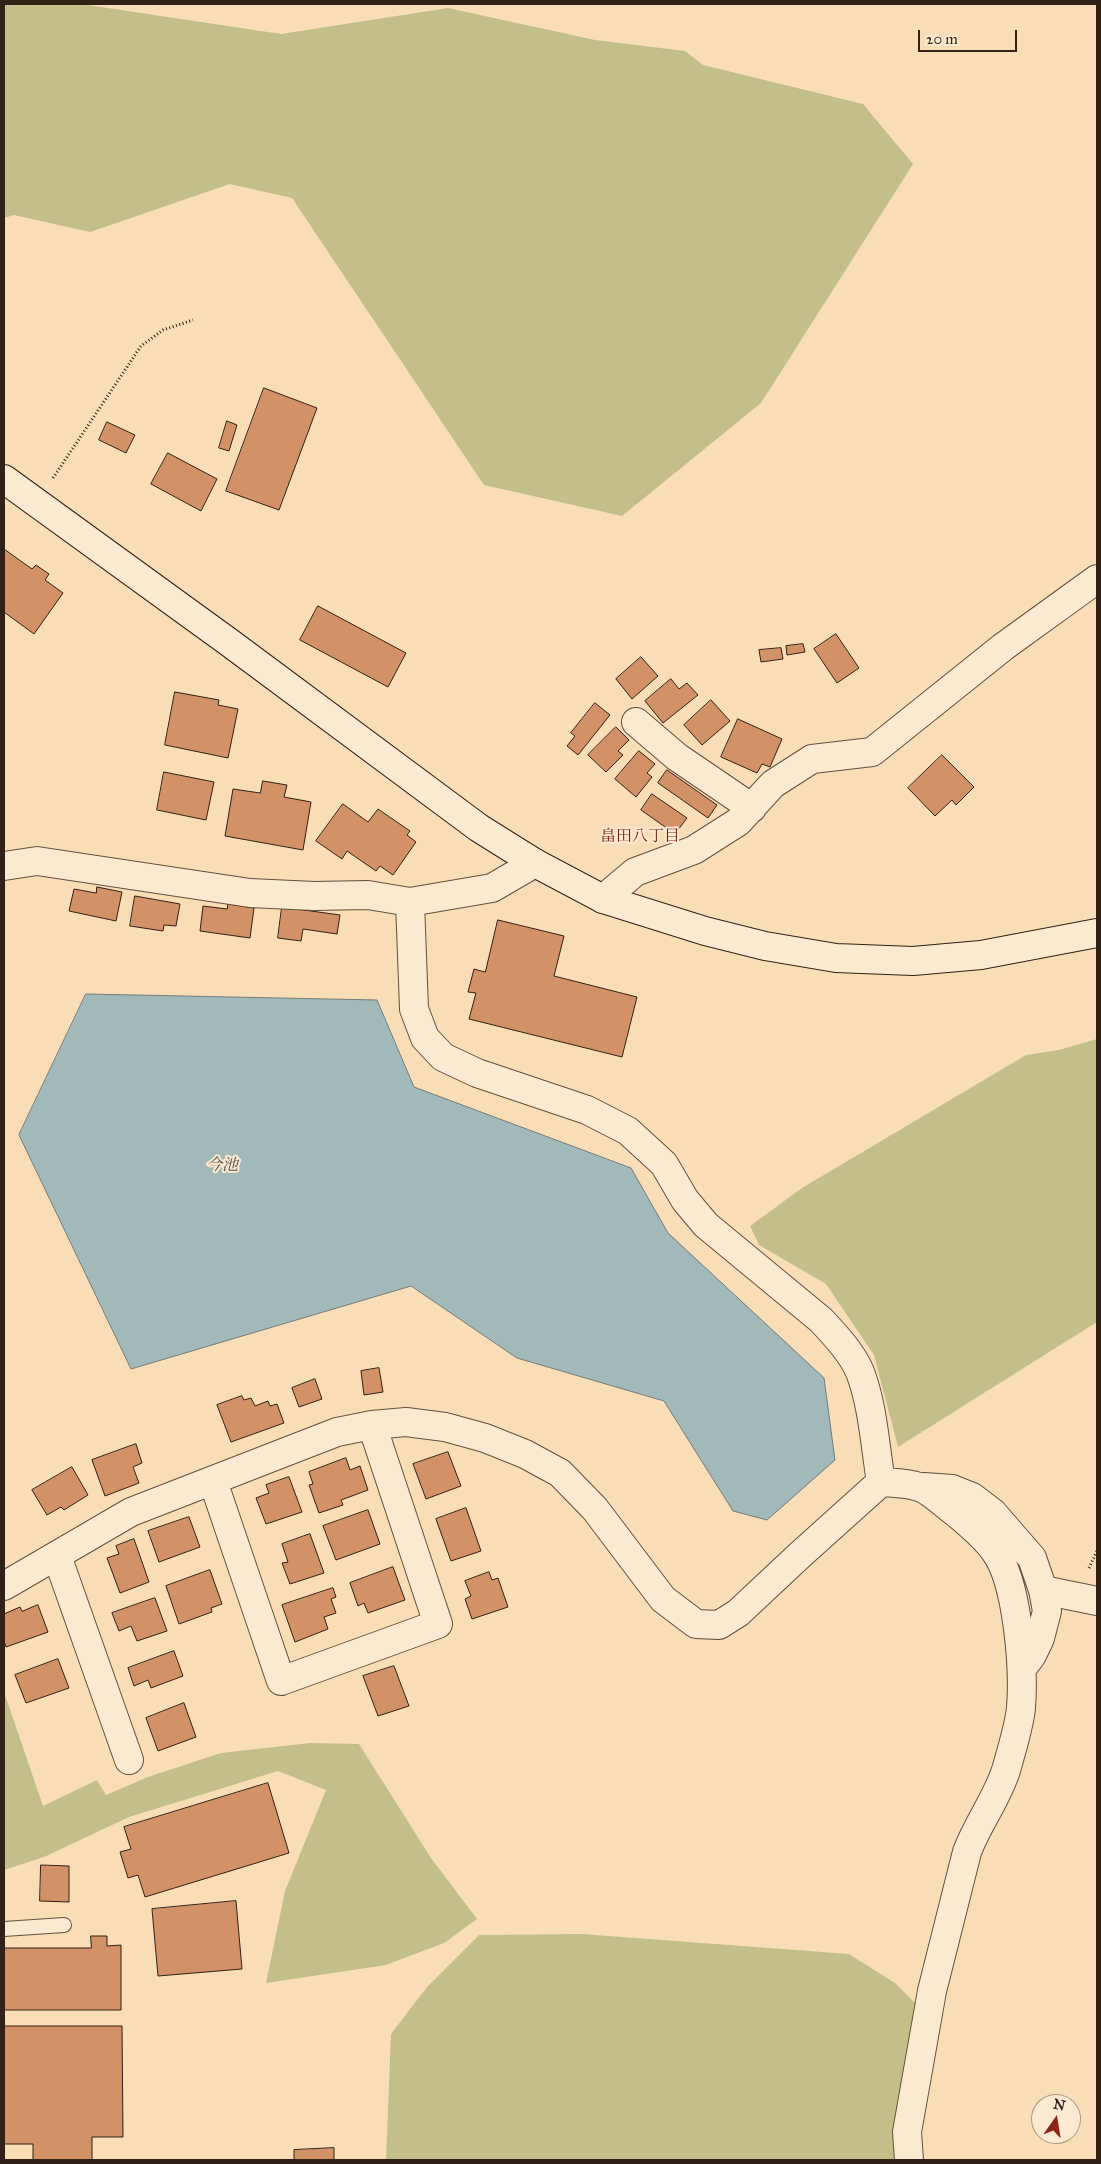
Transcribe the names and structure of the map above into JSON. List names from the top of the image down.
{
  "districts": ["畠田八丁目"],
  "water": ["今池"],
  "scale_bar": "20 m",
  "north": "top"
}
